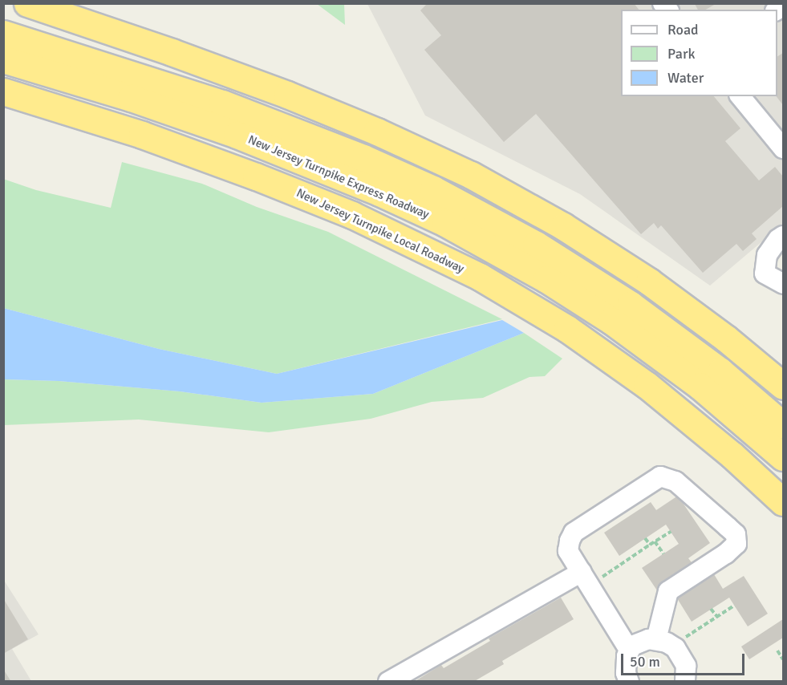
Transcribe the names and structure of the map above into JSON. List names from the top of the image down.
{
  "streets": {
    "highway": ["New Jersey Turnpike Express Roadway", "New Jersey Turnpike Local Roadway"]
  },
  "legend": ["Road", "Park", "Water"],
  "scale_bar": "50 m"
}
